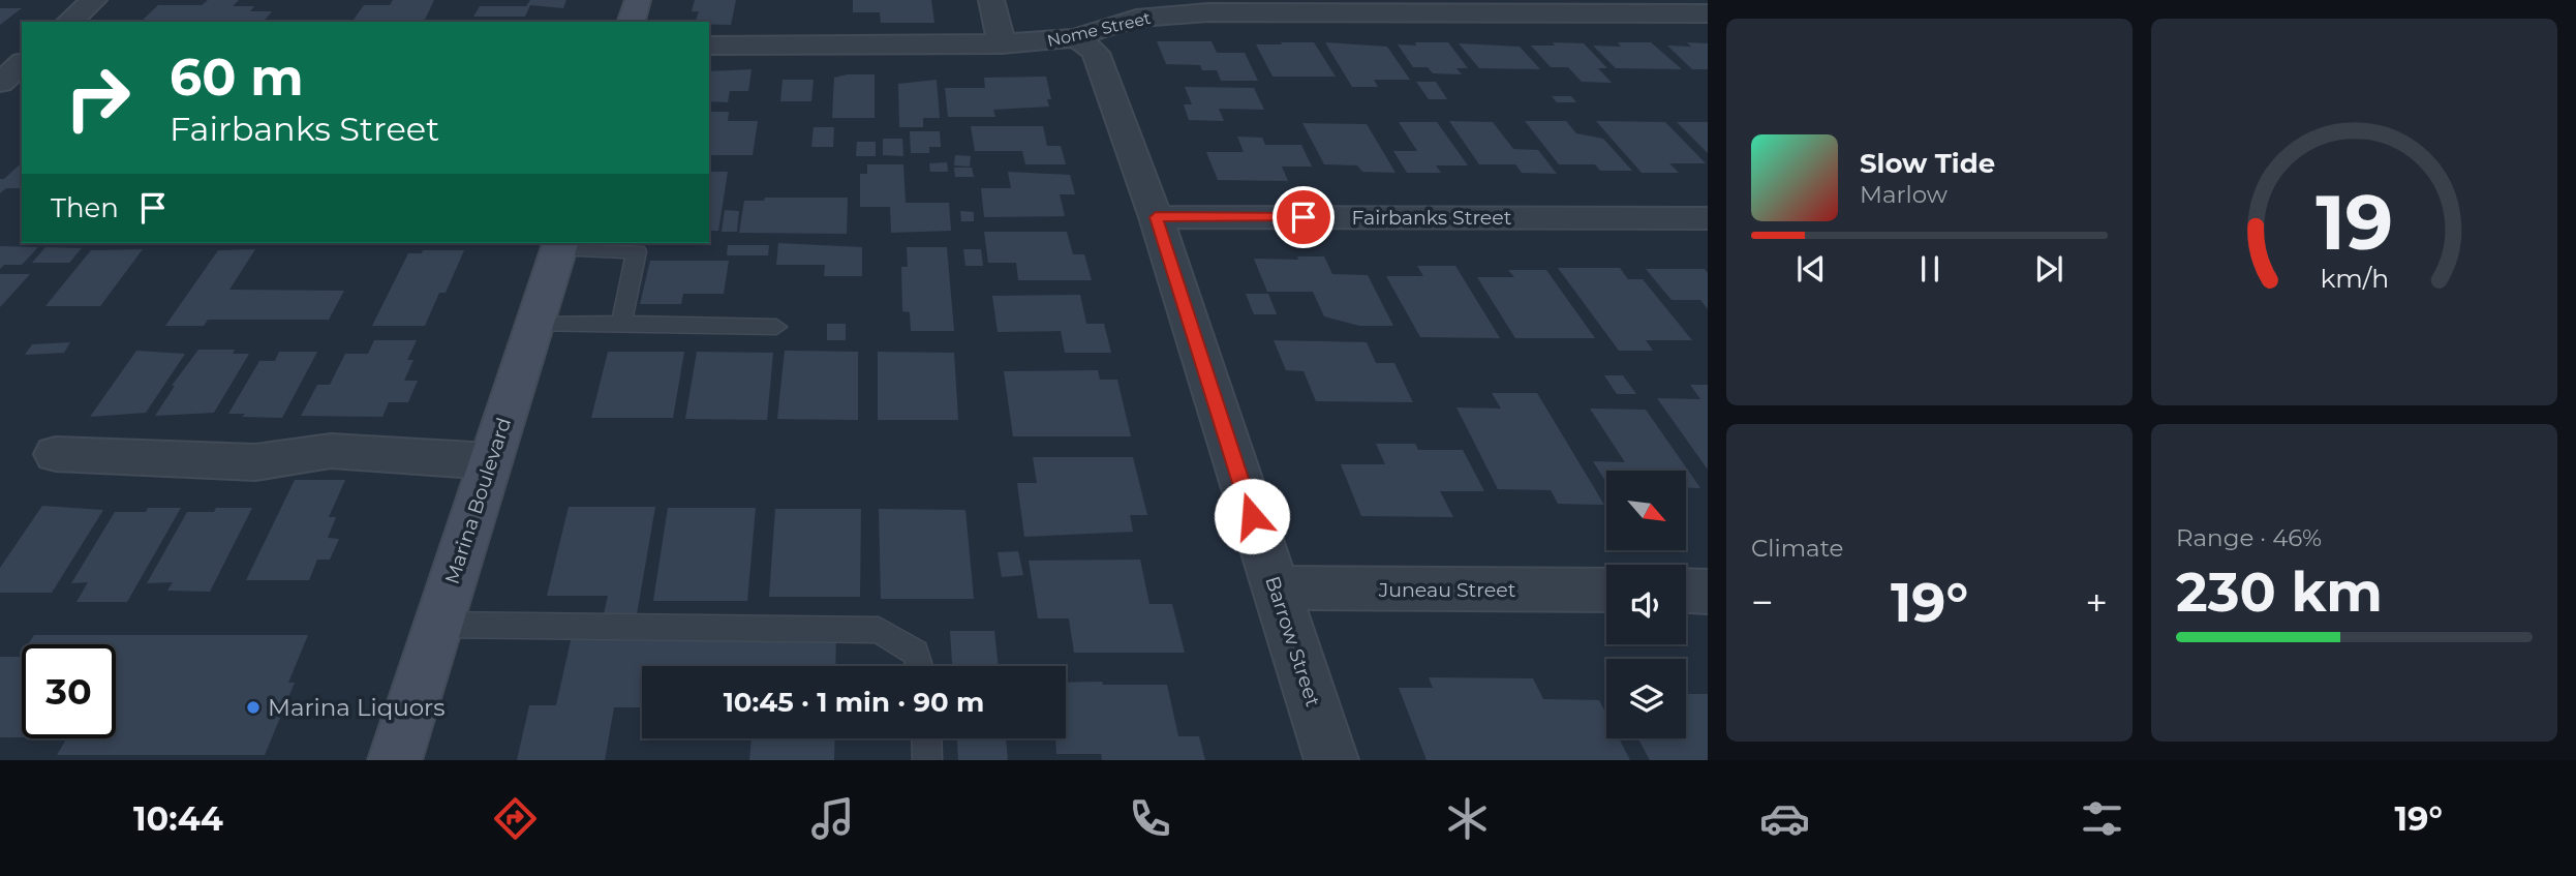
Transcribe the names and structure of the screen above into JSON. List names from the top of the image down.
{
  "streets": {
    "street": [
      "Nome Street",
      "Fairbanks Street",
      "Marina Boulevard",
      "Juneau Street",
      "Barrow Street"
    ]
  },
  "crossings": [
    ["Nome Street", "Barrow Street"],
    ["Fairbanks Street", "Barrow Street"],
    ["Juneau Street", "Barrow Street"]
  ],
  "places": ["Marina Liquors"],
  "north": "bottom right",
  "page": {
    "turn": ["60 m", "Fairbanks Street"],
    "song": ["Slow Tide", "Marlow"],
    "then": "Then",
    "tile": [
      "Climate",
      ["Range · 46%", "230 km"]
    ],
    "heat": ["−", "19°", "+"],
    "limit": "30",
    "trip": "10:45 · 1 min · 90 m",
    "tabs": ["10:44", "19°"],
    "gauge": ["19", "km/h"]
  }
}
